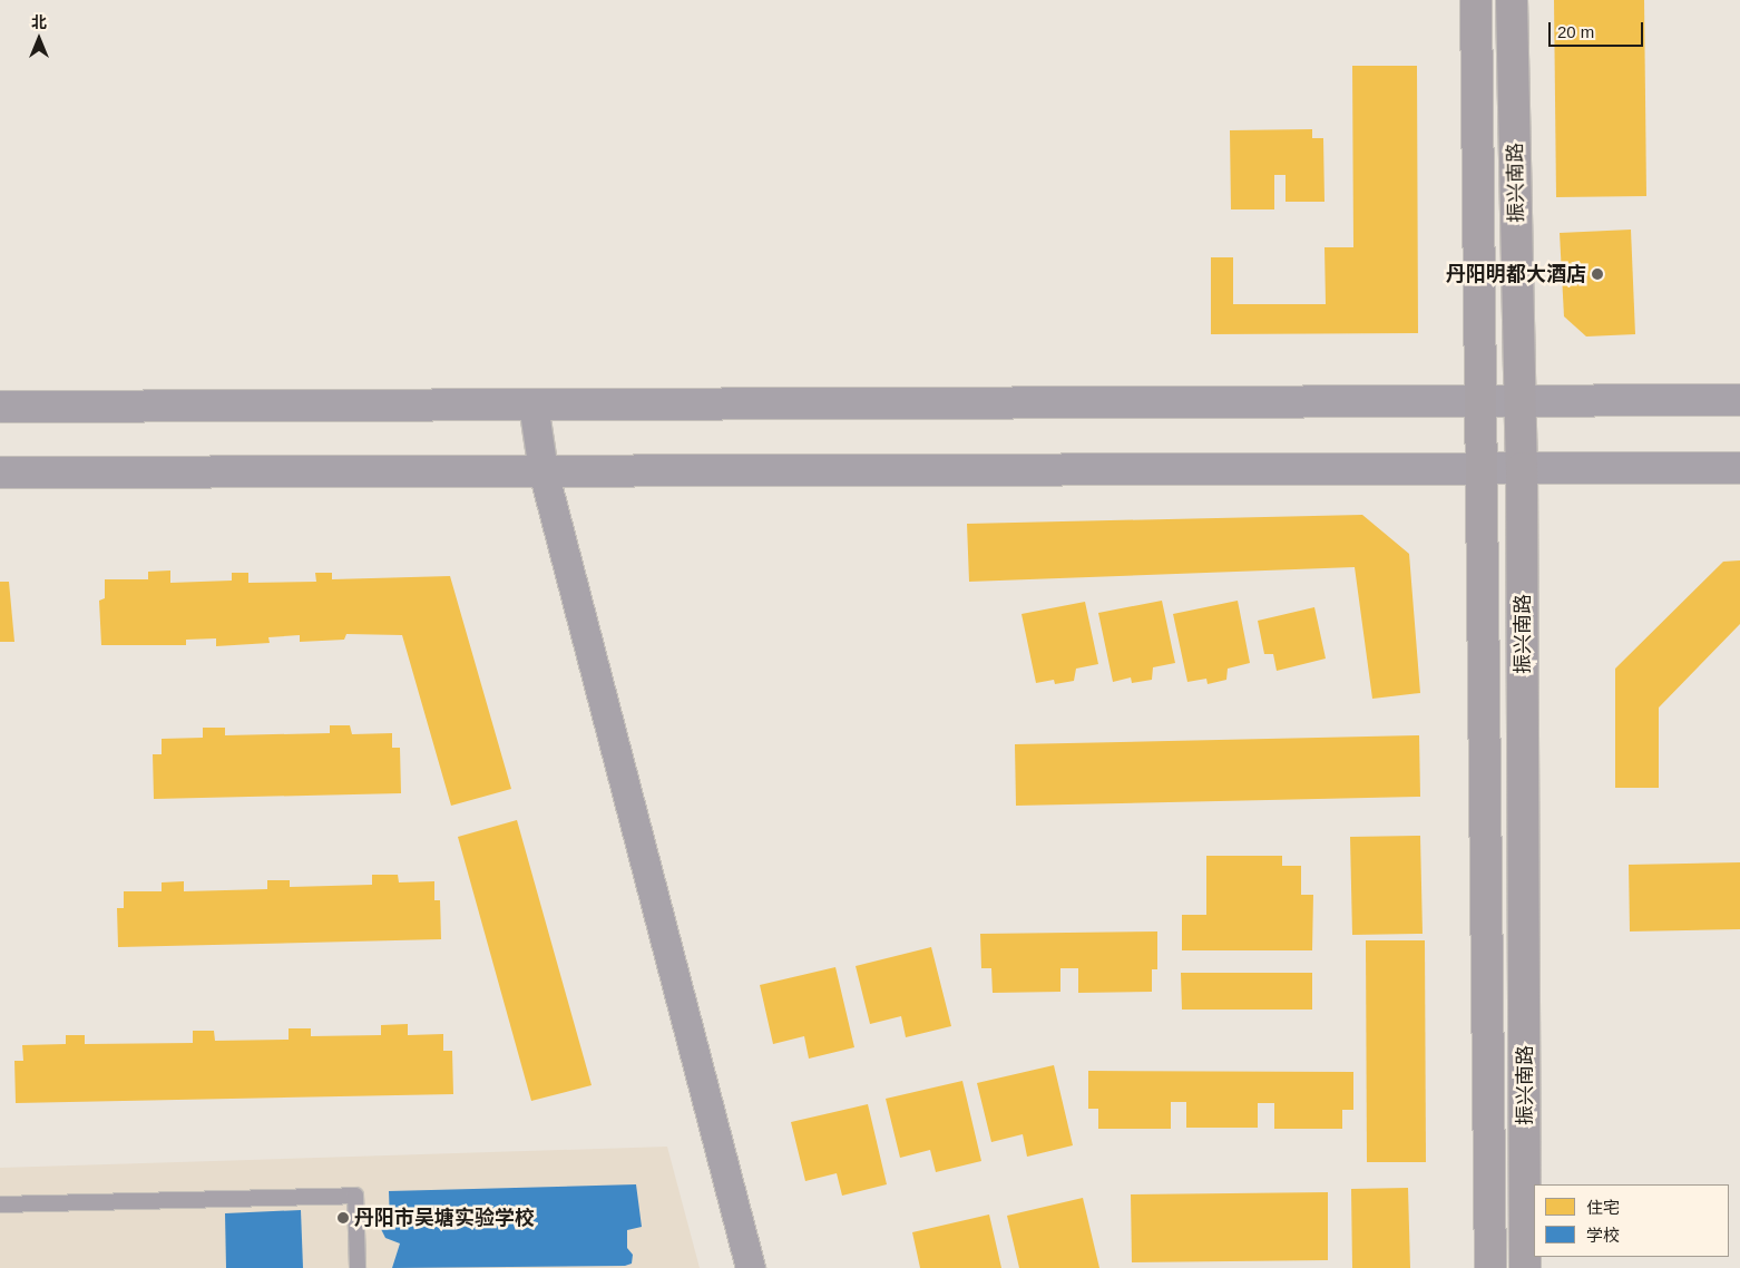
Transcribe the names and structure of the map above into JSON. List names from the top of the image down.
{
  "streets": {
    "main road": ["振兴南路"]
  },
  "places": ["丹阳明都大酒店", "丹阳市吴塘实验学校"],
  "legend": ["住宅", "学校"],
  "scale_bar": "20 m",
  "north": "top"
}
